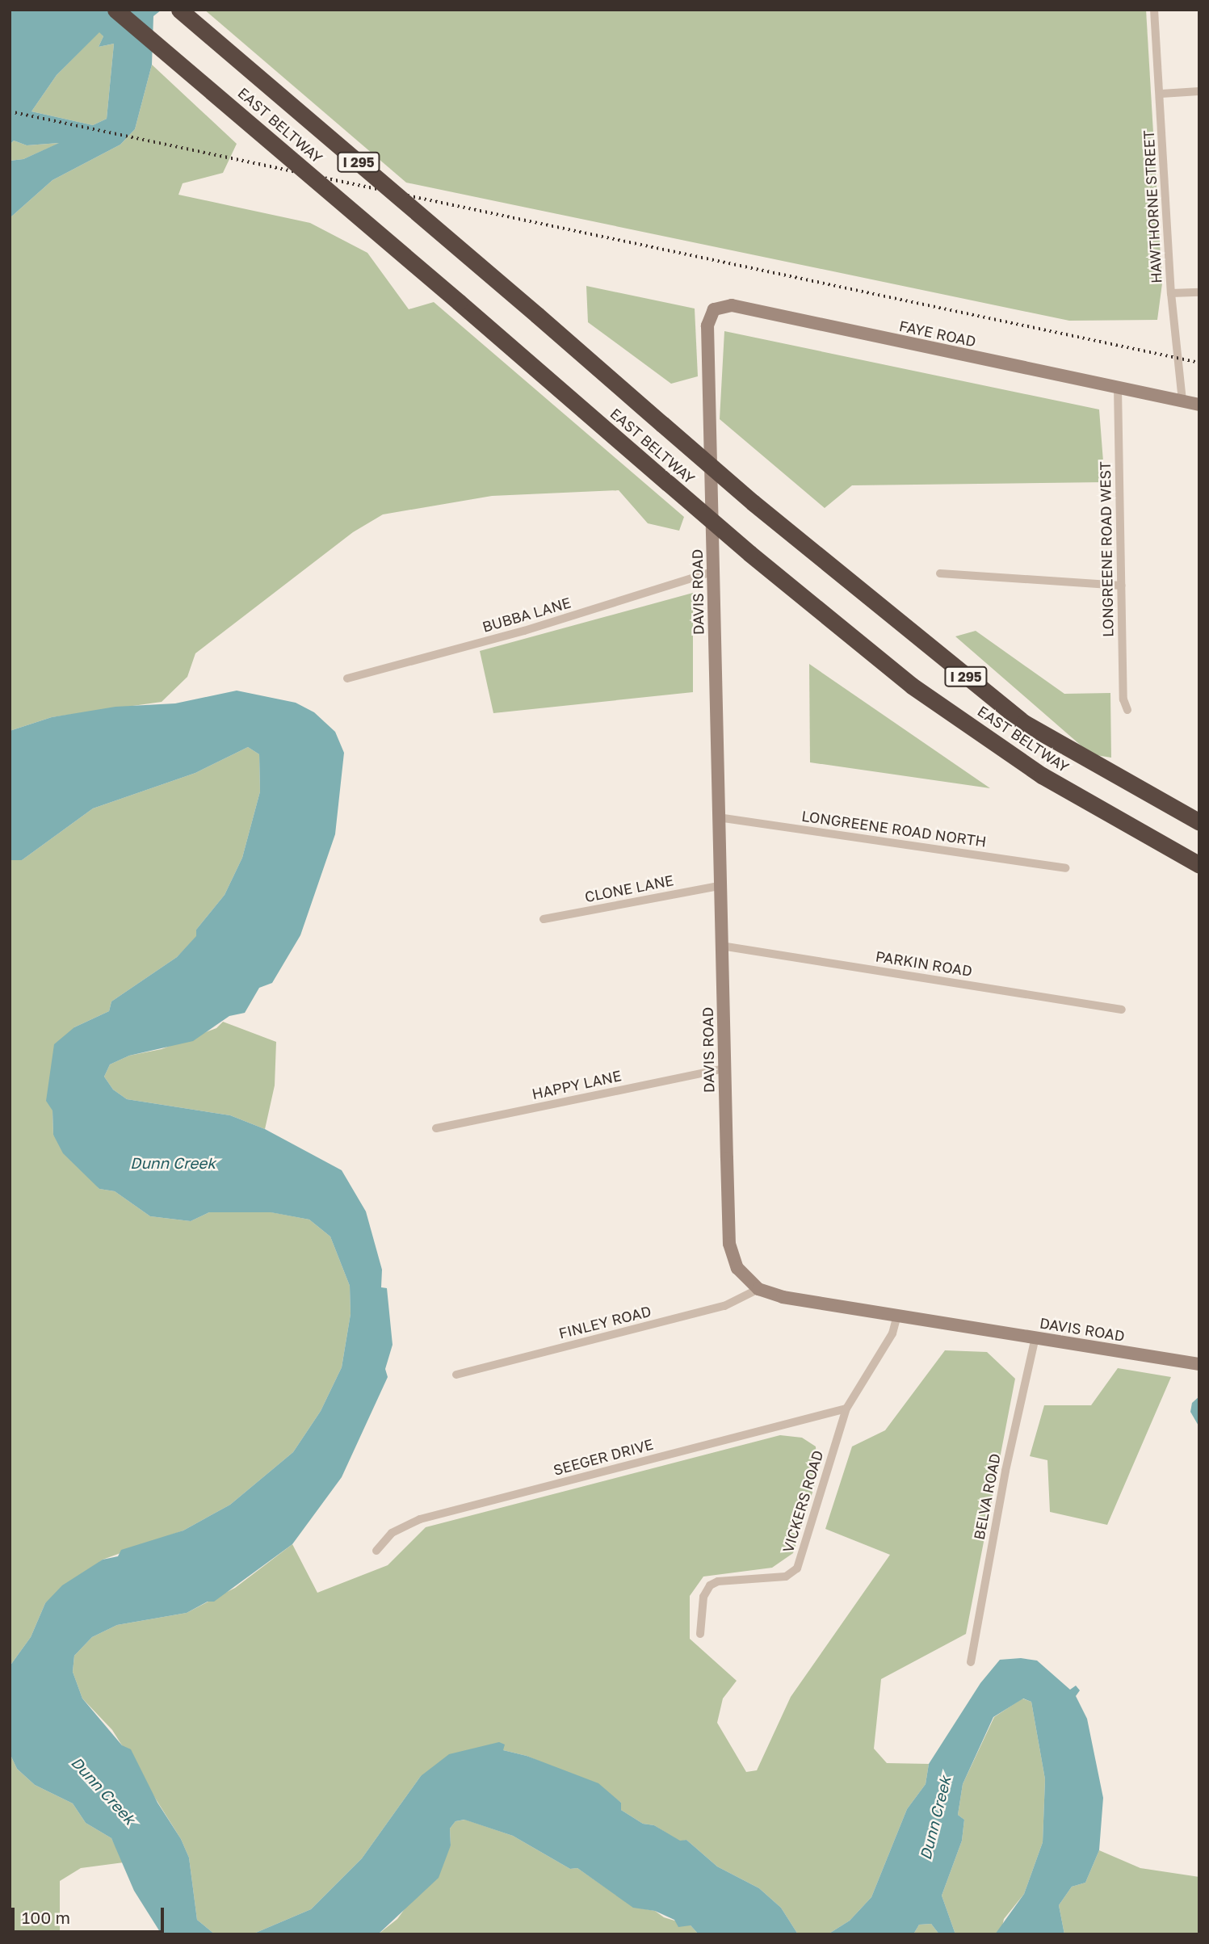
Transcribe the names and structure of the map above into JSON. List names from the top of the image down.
{
  "streets": {
    "highway": ["EAST BELTWAY", "I 295"],
    "street": [
      "HAWTHORNE STREET",
      "FAYE ROAD",
      "LONGREENE ROAD WEST",
      "DAVIS ROAD",
      "BUBBA LANE",
      "LONGREENE ROAD NORTH",
      "CLONE LANE",
      "PARKIN ROAD",
      "HAPPY LANE",
      "FINLEY ROAD",
      "SEEGER DRIVE",
      "BELVA ROAD",
      "VICKERS ROAD"
    ]
  },
  "crossings": [
    ["HAWTHORNE STREET", "FAYE ROAD"],
    ["FAYE ROAD", "LONGREENE ROAD WEST"],
    ["FAYE ROAD", "DAVIS ROAD"],
    ["DAVIS ROAD", "BUBBA LANE"],
    ["DAVIS ROAD", "LONGREENE ROAD NORTH"],
    ["DAVIS ROAD", "CLONE LANE"],
    ["DAVIS ROAD", "PARKIN ROAD"],
    ["DAVIS ROAD", "HAPPY LANE"],
    ["DAVIS ROAD", "FINLEY ROAD"],
    ["DAVIS ROAD", "BELVA ROAD"],
    ["DAVIS ROAD", "VICKERS ROAD"],
    ["SEEGER DRIVE", "VICKERS ROAD"]
  ],
  "water": ["Dunn Creek"],
  "scale_bar": "100 m"
}
